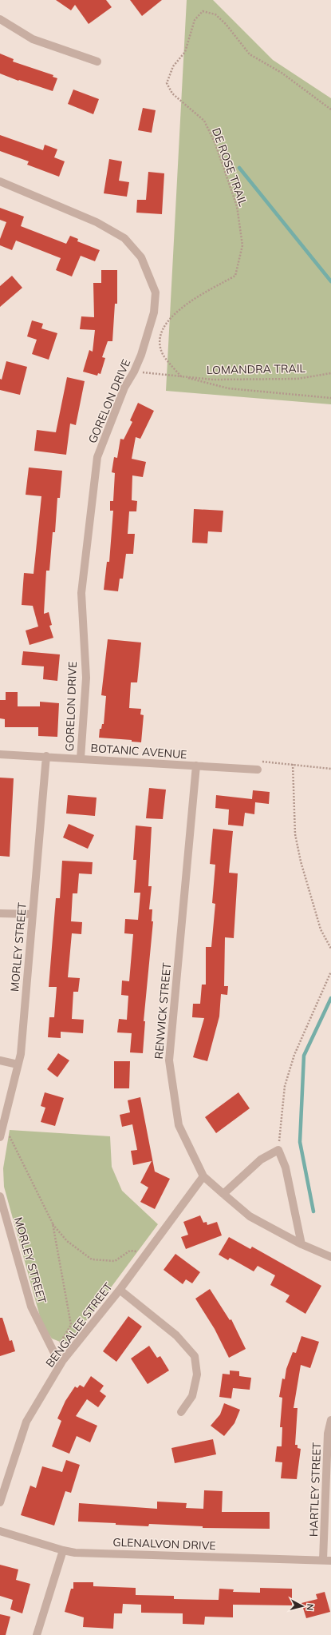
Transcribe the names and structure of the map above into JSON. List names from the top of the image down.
{
  "streets": {
    "street": [
      "GORELON DRIVE",
      "BOTANIC AVENUE",
      "MORLEY STREET",
      "RENWICK STREET",
      "BENGALEE STREET",
      "HARTLEY STREET",
      "GLENALVON DRIVE"
    ],
    "path": ["DE ROSE TRAIL", "LOMANDRA TRAIL"]
  },
  "crossings": [
    ["DE ROSE TRAIL", "LOMANDRA TRAIL"],
    ["GORELON DRIVE", "BOTANIC AVENUE"],
    ["BOTANIC AVENUE", "MORLEY STREET"],
    ["BOTANIC AVENUE", "RENWICK STREET"],
    ["MORLEY STREET", "BENGALEE STREET"],
    ["RENWICK STREET", "BENGALEE STREET"],
    ["HARTLEY STREET", "GLENALVON DRIVE"]
  ],
  "north": "right"
}
